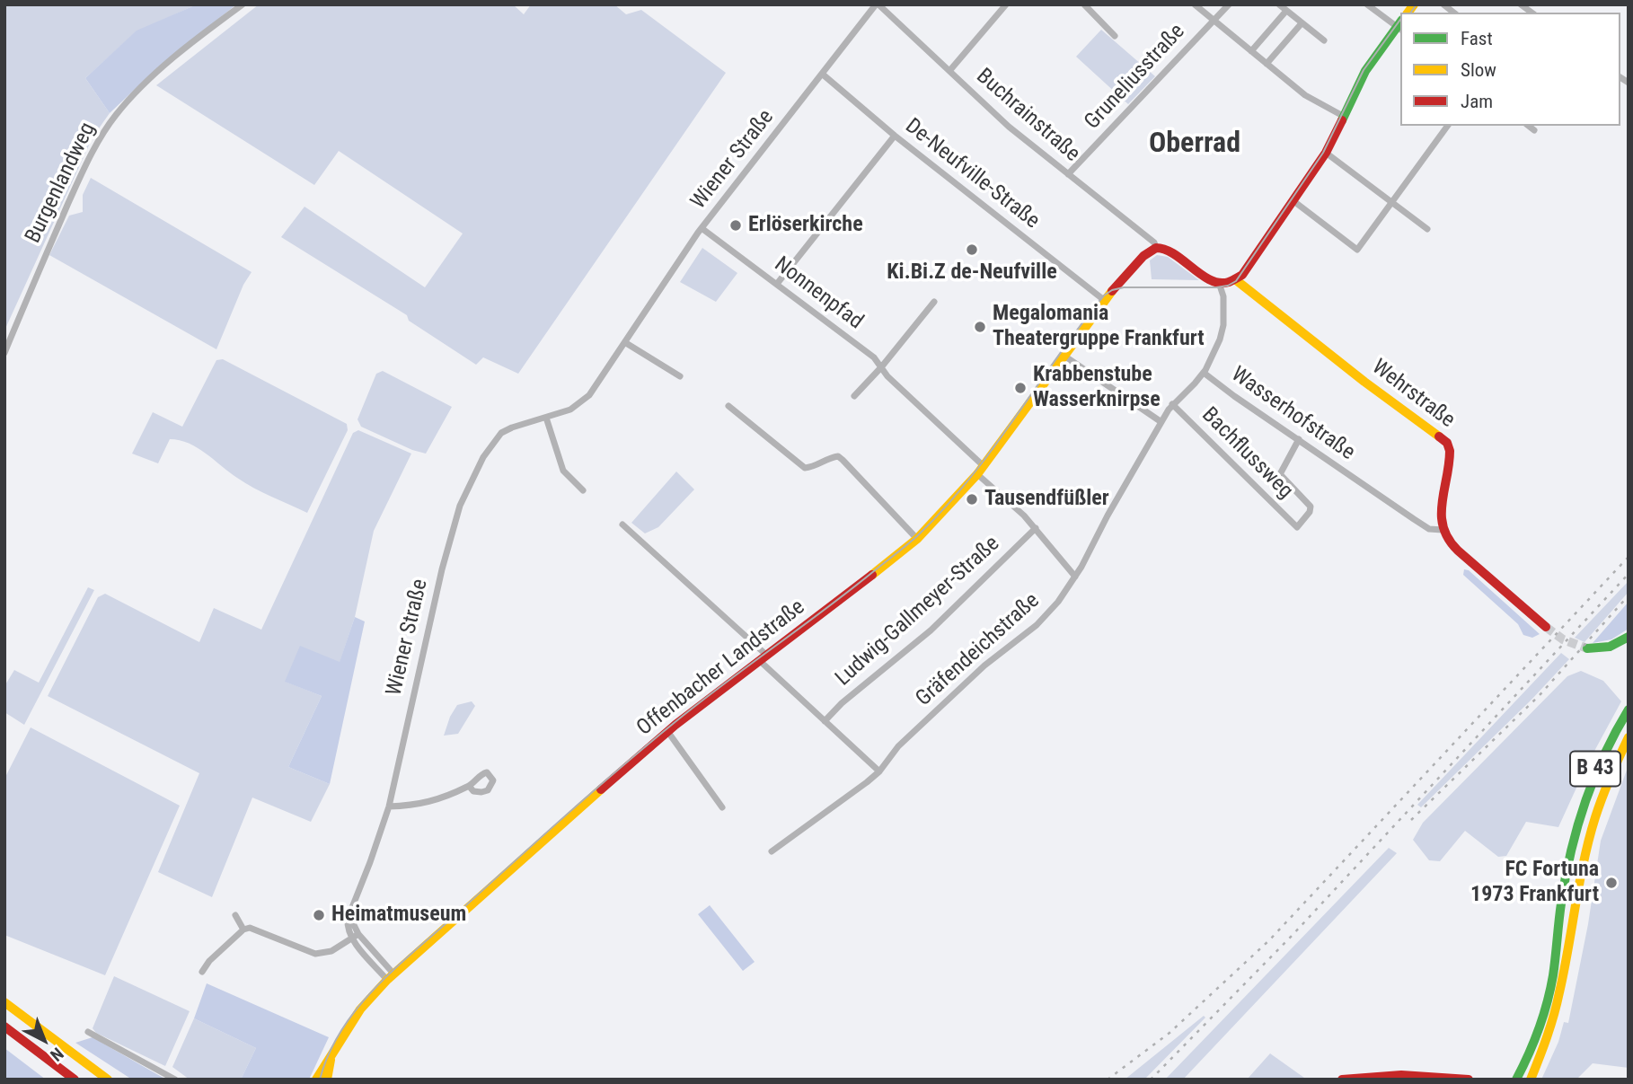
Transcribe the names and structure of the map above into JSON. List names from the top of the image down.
{
  "streets": {
    "main road": ["Wehrstraße", "Offenbacher Landstraße", "B 43"],
    "street": [
      "Gruneliusstraße",
      "Buchrainstraße",
      "Wiener Straße",
      "De-Neufville-Straße",
      "Burgenlandweg",
      "Nonnenpfad",
      "Wasserhofstraße",
      "Bachflussweg",
      "Ludwig-Gallmeyer-Straße",
      "Gräfendeichstraße"
    ]
  },
  "crossings": [
    ["Gruneliusstraße", "Buchrainstraße"],
    ["Buchrainstraße", "Wiener Straße"],
    ["Buchrainstraße", "Offenbacher Landstraße"],
    ["Wiener Straße", "De-Neufville-Straße"],
    ["Wiener Straße", "Nonnenpfad"],
    ["Wiener Straße", "Offenbacher Landstraße"],
    ["De-Neufville-Straße", "Offenbacher Landstraße"],
    ["Nonnenpfad", "Ludwig-Gallmeyer-Straße"],
    ["Nonnenpfad", "Gräfendeichstraße"],
    ["Nonnenpfad", "Offenbacher Landstraße"],
    ["Wehrstraße", "Wasserhofstraße"],
    ["Wasserhofstraße", "Bachflussweg"],
    ["Wasserhofstraße", "Gräfendeichstraße"],
    ["Bachflussweg", "Gräfendeichstraße"]
  ],
  "districts": ["Oberrad"],
  "places": [
    "Erlöserkirche",
    "Ki.Bi.Z de-Neufville",
    "Megalomania Theatergruppe Frankfurt",
    "Krabbenstube Wasserknirpse",
    "Tausendfüßler",
    "FC Fortuna 1973 Frankfurt",
    "Heimatmuseum"
  ],
  "legend": ["Fast", "Slow", "Jam"],
  "north": "bottom right"
}
